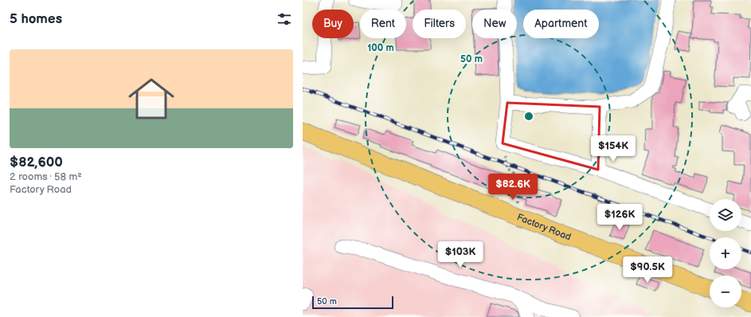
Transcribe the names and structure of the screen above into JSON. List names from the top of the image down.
{
  "streets": {
    "main road": ["Factory Road"]
  },
  "scale_bar": "50 m",
  "page": {
    "heading": "5 homes",
    "chip": [
      "Buy",
      "Rent",
      "Filters",
      "New",
      "Apartment"
    ],
    "list": [
      {
        "name": "$82,600",
        "note": "2 rooms · 58 m² · Factory Road"
      }
    ],
    "price": [
      "$154K",
      "$82.6K",
      "$126K",
      "$103K",
      "$90.5K"
    ],
    "map_buttons": ["+", "−"],
    "scale": "50 m"
  },
  "rings": ["100 m", "50 m"]
}
